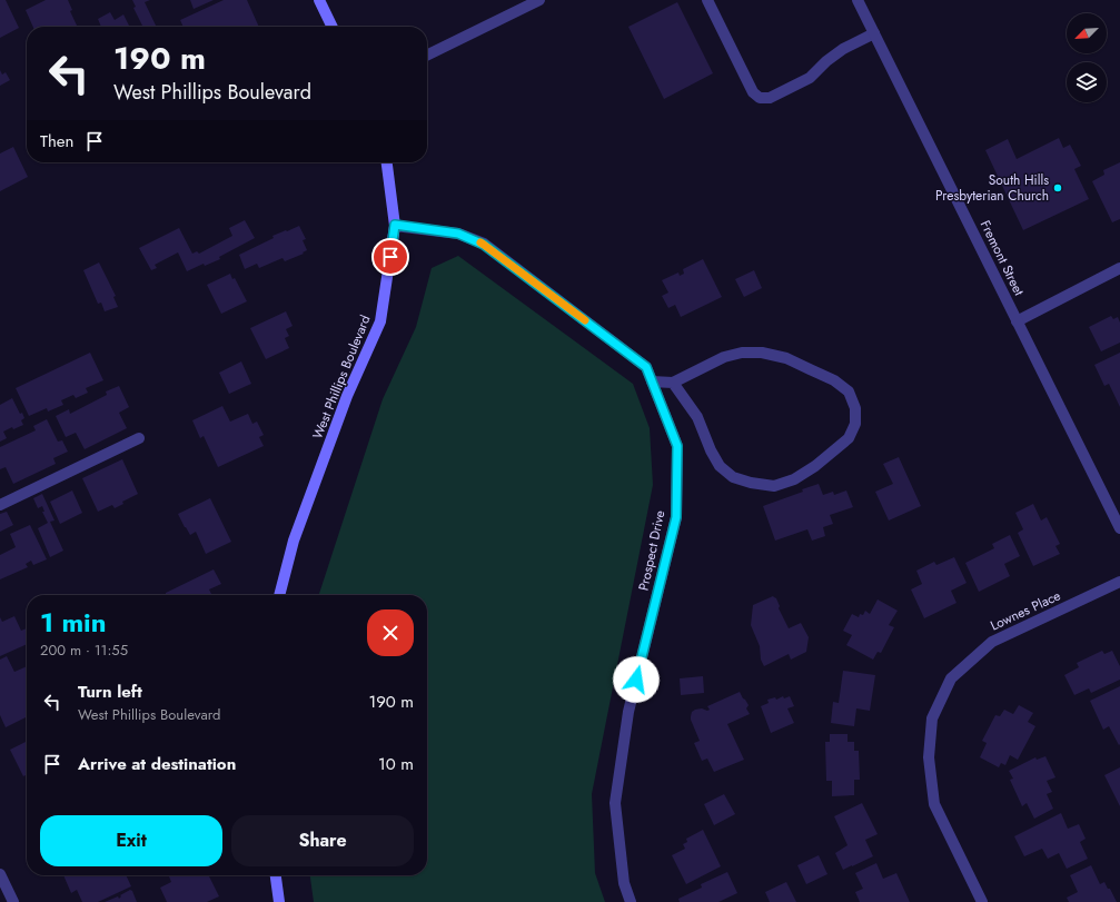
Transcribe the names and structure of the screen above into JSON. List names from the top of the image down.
{
  "streets": {
    "street": [
      "Fremont Street",
      "West Phillips Boulevard",
      "Prospect Drive",
      "Lownes Place"
    ]
  },
  "crossings": [
    ["West Phillips Boulevard", "Prospect Drive"]
  ],
  "places": ["South Hills Presbyterian Church"],
  "north": "bottom left",
  "page": {
    "turn": ["190 m", "West Phillips Boulevard"],
    "then": "Then",
    "heading": ["1 min", "200 m · 11:55"],
    "list": [
      {
        "name": "Turn left",
        "note": "West Phillips Boulevard",
        "value": "190 m"
      },
      {
        "name": "Arrive at destination",
        "value": "10 m"
      }
    ],
    "buttons": ["Exit", "Share"]
  }
}
